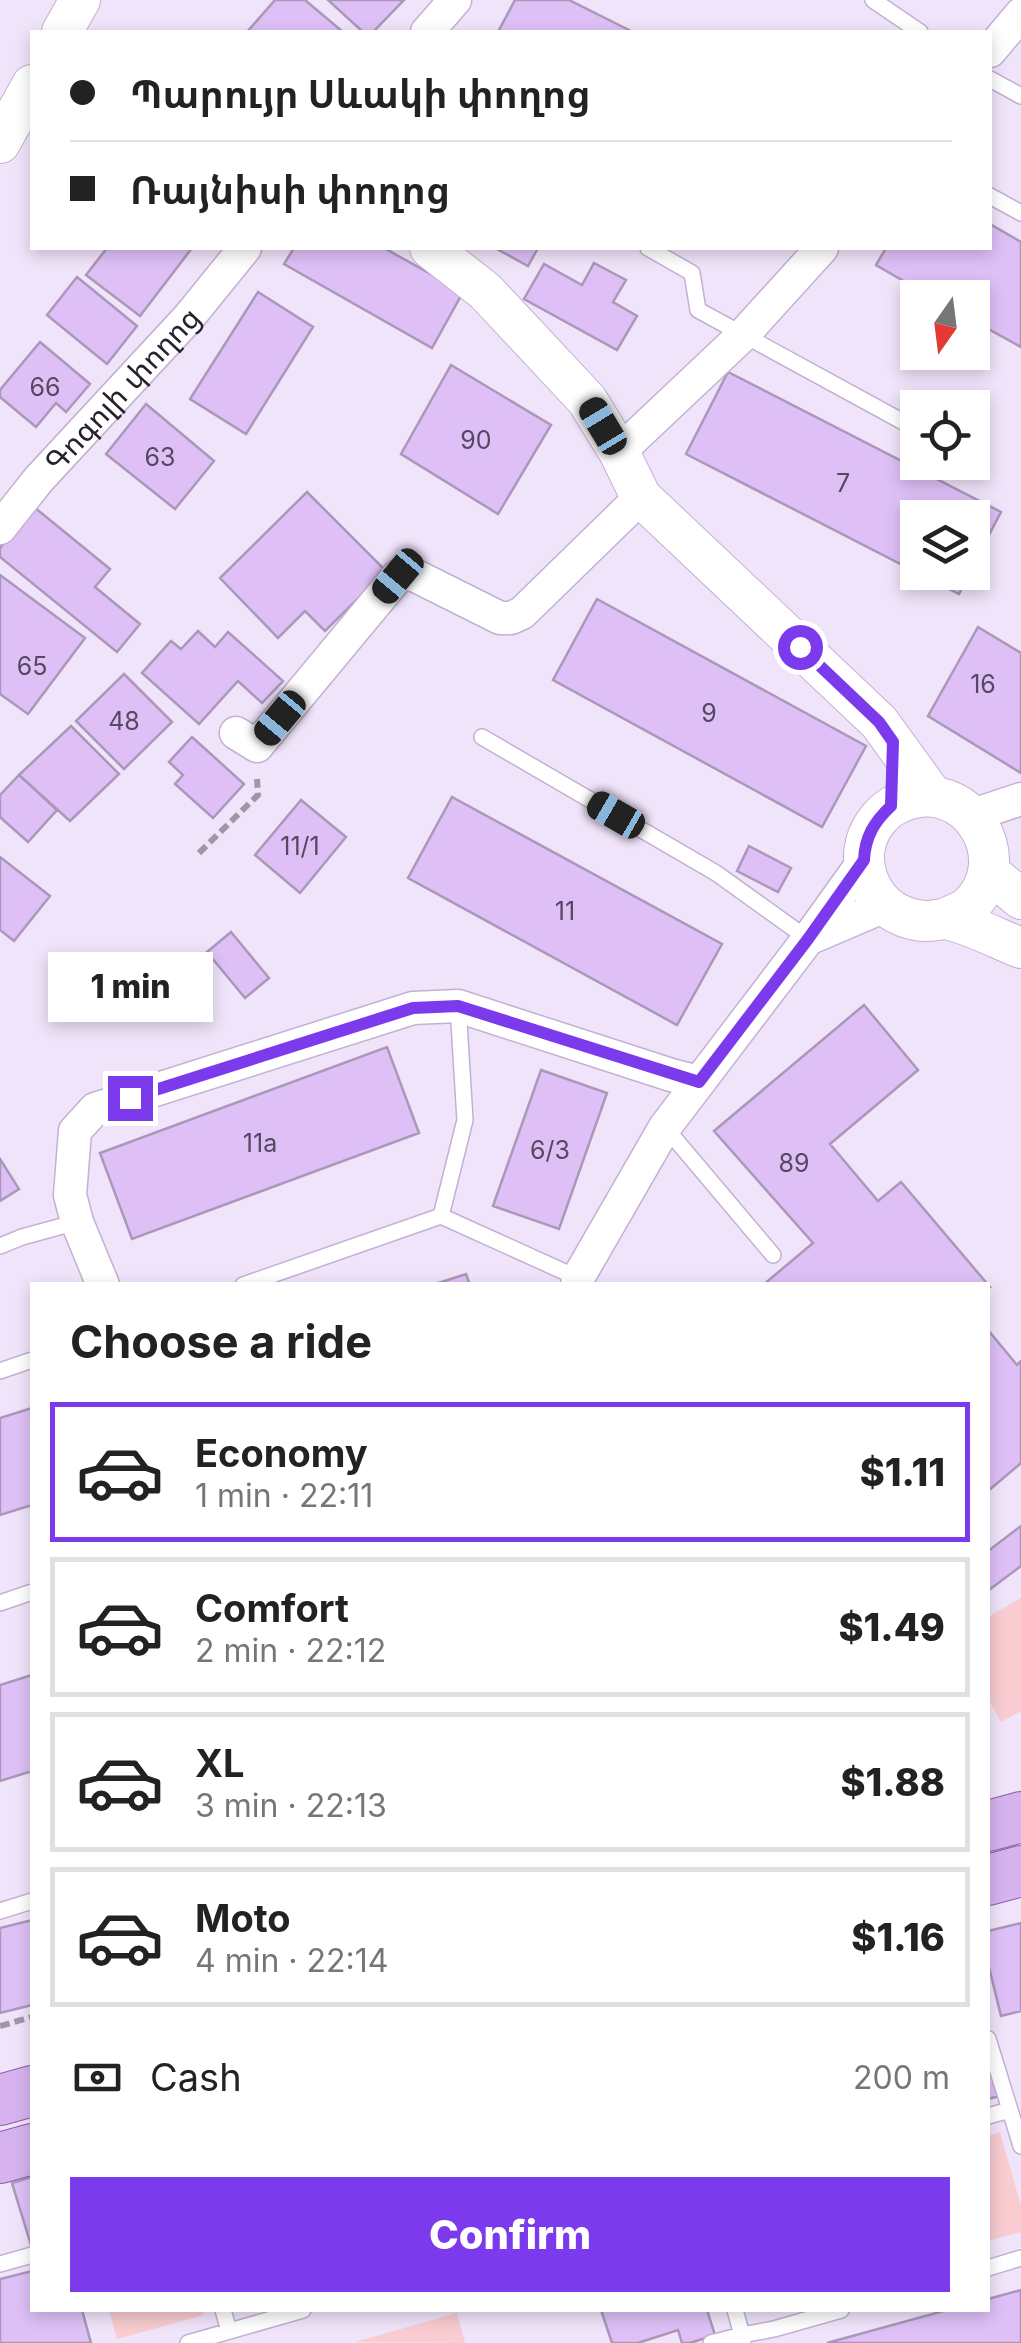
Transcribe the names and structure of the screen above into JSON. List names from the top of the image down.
{
  "streets": {
    "street": ["Գոգոլի փողոց"]
  },
  "house_numbers": [
    "66",
    "90",
    "63",
    "7",
    "65",
    "16",
    "9",
    "48",
    "11/1",
    "11",
    "11a",
    "6/3",
    "89"
  ],
  "north": "bottom",
  "page": {
    "banner": ["Պարույր Սևակի փողոց", "Ռայնիսի փողոց"],
    "bubble": "1 min",
    "heading": "Choose a ride",
    "list": [
      {
        "name": "Economy",
        "note": "1 min · 22:11",
        "value": "$1.11"
      },
      {
        "name": "Comfort",
        "note": "2 min · 22:12",
        "value": "$1.49"
      },
      {
        "name": "XL",
        "note": "3 min · 22:13",
        "value": "$1.88"
      },
      {
        "name": "Moto",
        "note": "4 min · 22:14",
        "value": "$1.16"
      }
    ],
    "pay": ["Cash", "200 m"],
    "buttons": "Confirm"
  }
}
